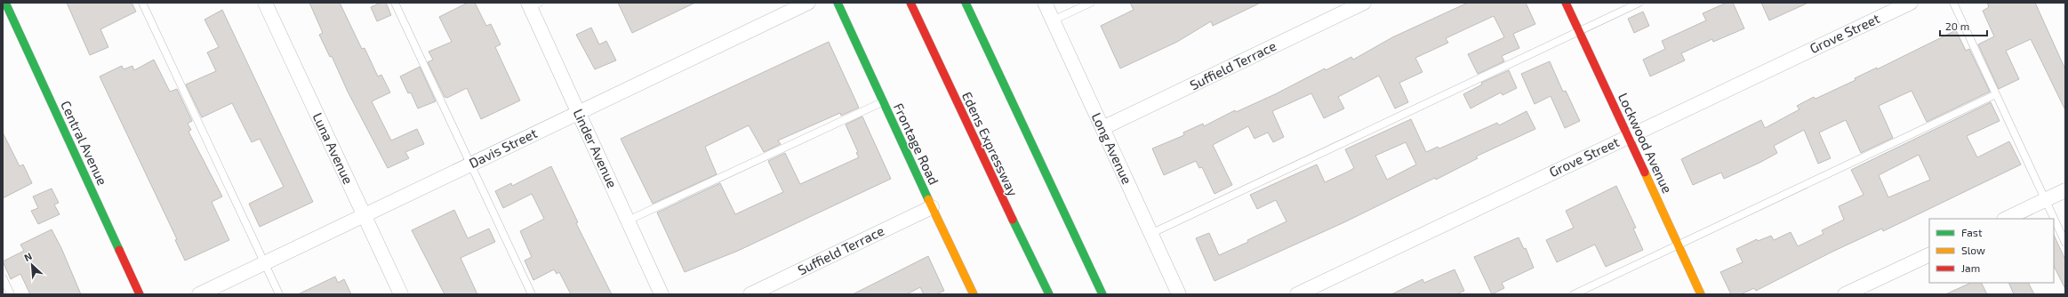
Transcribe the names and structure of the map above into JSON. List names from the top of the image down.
{
  "streets": {
    "main road": [
      "Central Avenue",
      "Lockwood Avenue",
      "Frontage Road",
      "Edens Expressway"
    ],
    "street": [
      "Grove Street",
      "Suffield Terrace",
      "Luna Avenue",
      "Davis Street",
      "Linder Avenue",
      "Long Avenue"
    ]
  },
  "crossings": [
    ["Grove Street", "Lockwood Avenue"],
    ["Suffield Terrace", "Frontage Road"],
    ["Suffield Terrace", "Long Avenue"],
    ["Luna Avenue", "Davis Street"],
    ["Davis Street", "Linder Avenue"]
  ],
  "legend": ["Fast", "Slow", "Jam"],
  "scale_bar": "20 m",
  "north": "top left"
}
